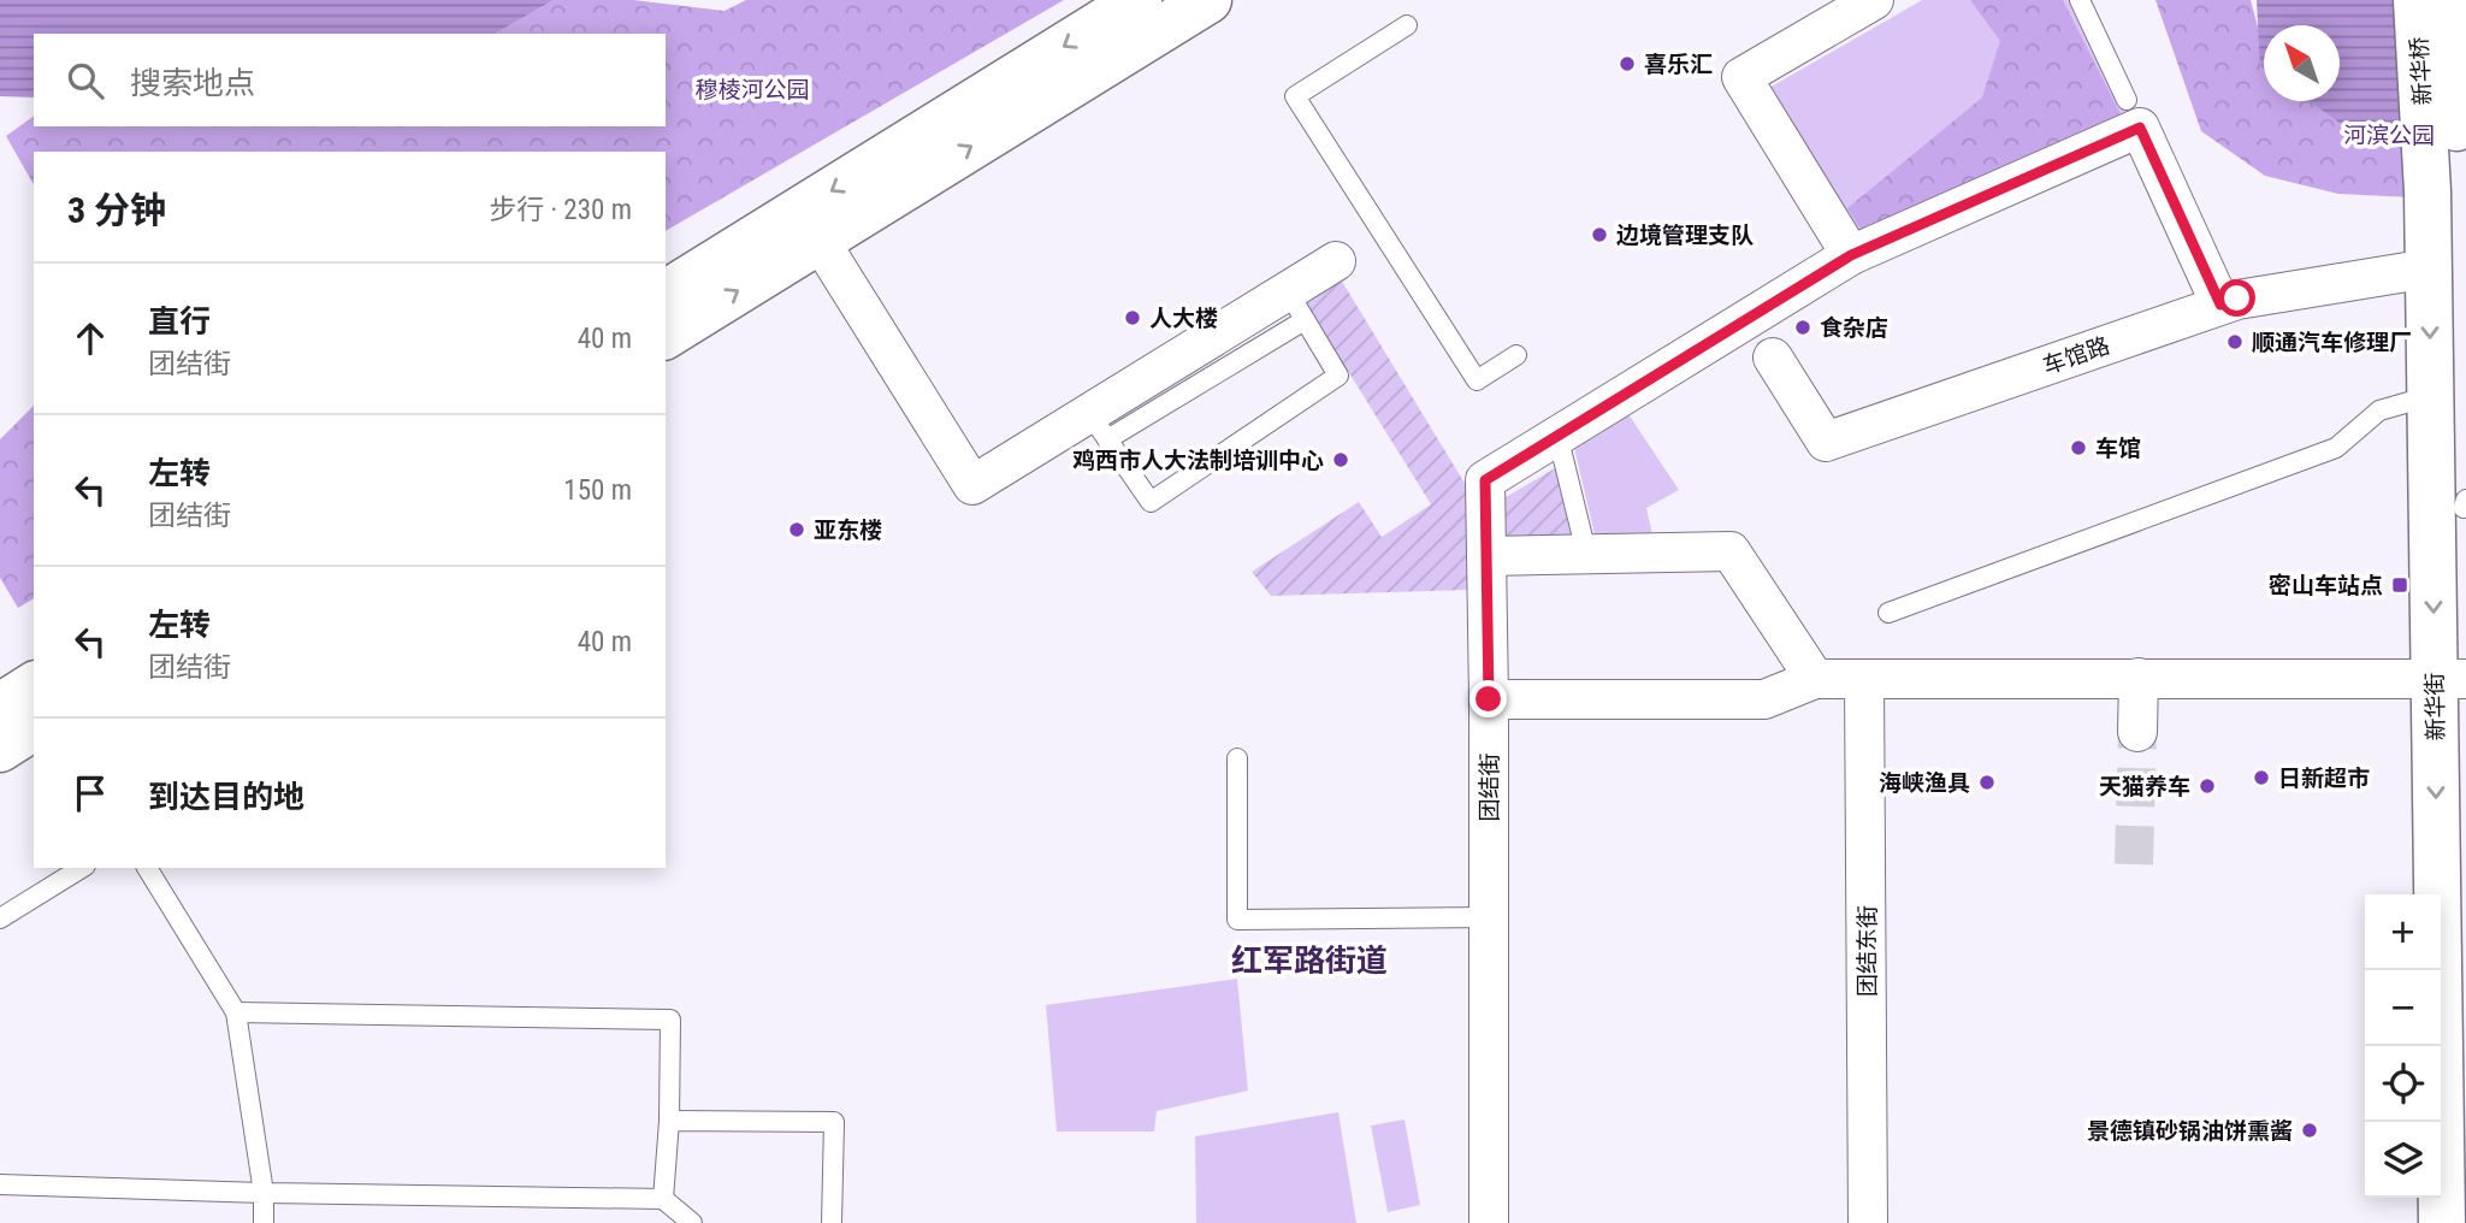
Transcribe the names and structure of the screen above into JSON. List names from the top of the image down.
{
  "streets": {
    "street": [
      "新华桥",
      "车馆路",
      "新华街",
      "团结街",
      "团结东街"
    ]
  },
  "crossings": [
    ["新华桥", "新华街"],
    ["车馆路", "新华街"],
    ["车馆路", "团结街"]
  ],
  "districts": ["红军路街道"],
  "parks": ["穆棱河公园", "河滨公园"],
  "places": {
    "other": [
      "喜乐汇",
      "边境管理支队",
      "人大楼",
      "食杂店",
      "顺通汽车修理厂",
      "车馆",
      "鸡西市人大法制培训中心",
      "亚东楼",
      "日新超市",
      "海峡渔具",
      "天猫养车",
      "景德镇砂锅油饼熏酱"
    ],
    "transit": ["密山车站点"]
  },
  "north": "top left",
  "page": {
    "search": "搜索地点",
    "heading": ["3 分钟", "步行 · 230 m"],
    "list": [
      ["直行", "团结街", "40 m"],
      ["左转", "团结街", "150 m"],
      ["左转", "团结街", "40 m"],
      "到达目的地"
    ],
    "map_buttons": ["+", "−"]
  }
}
